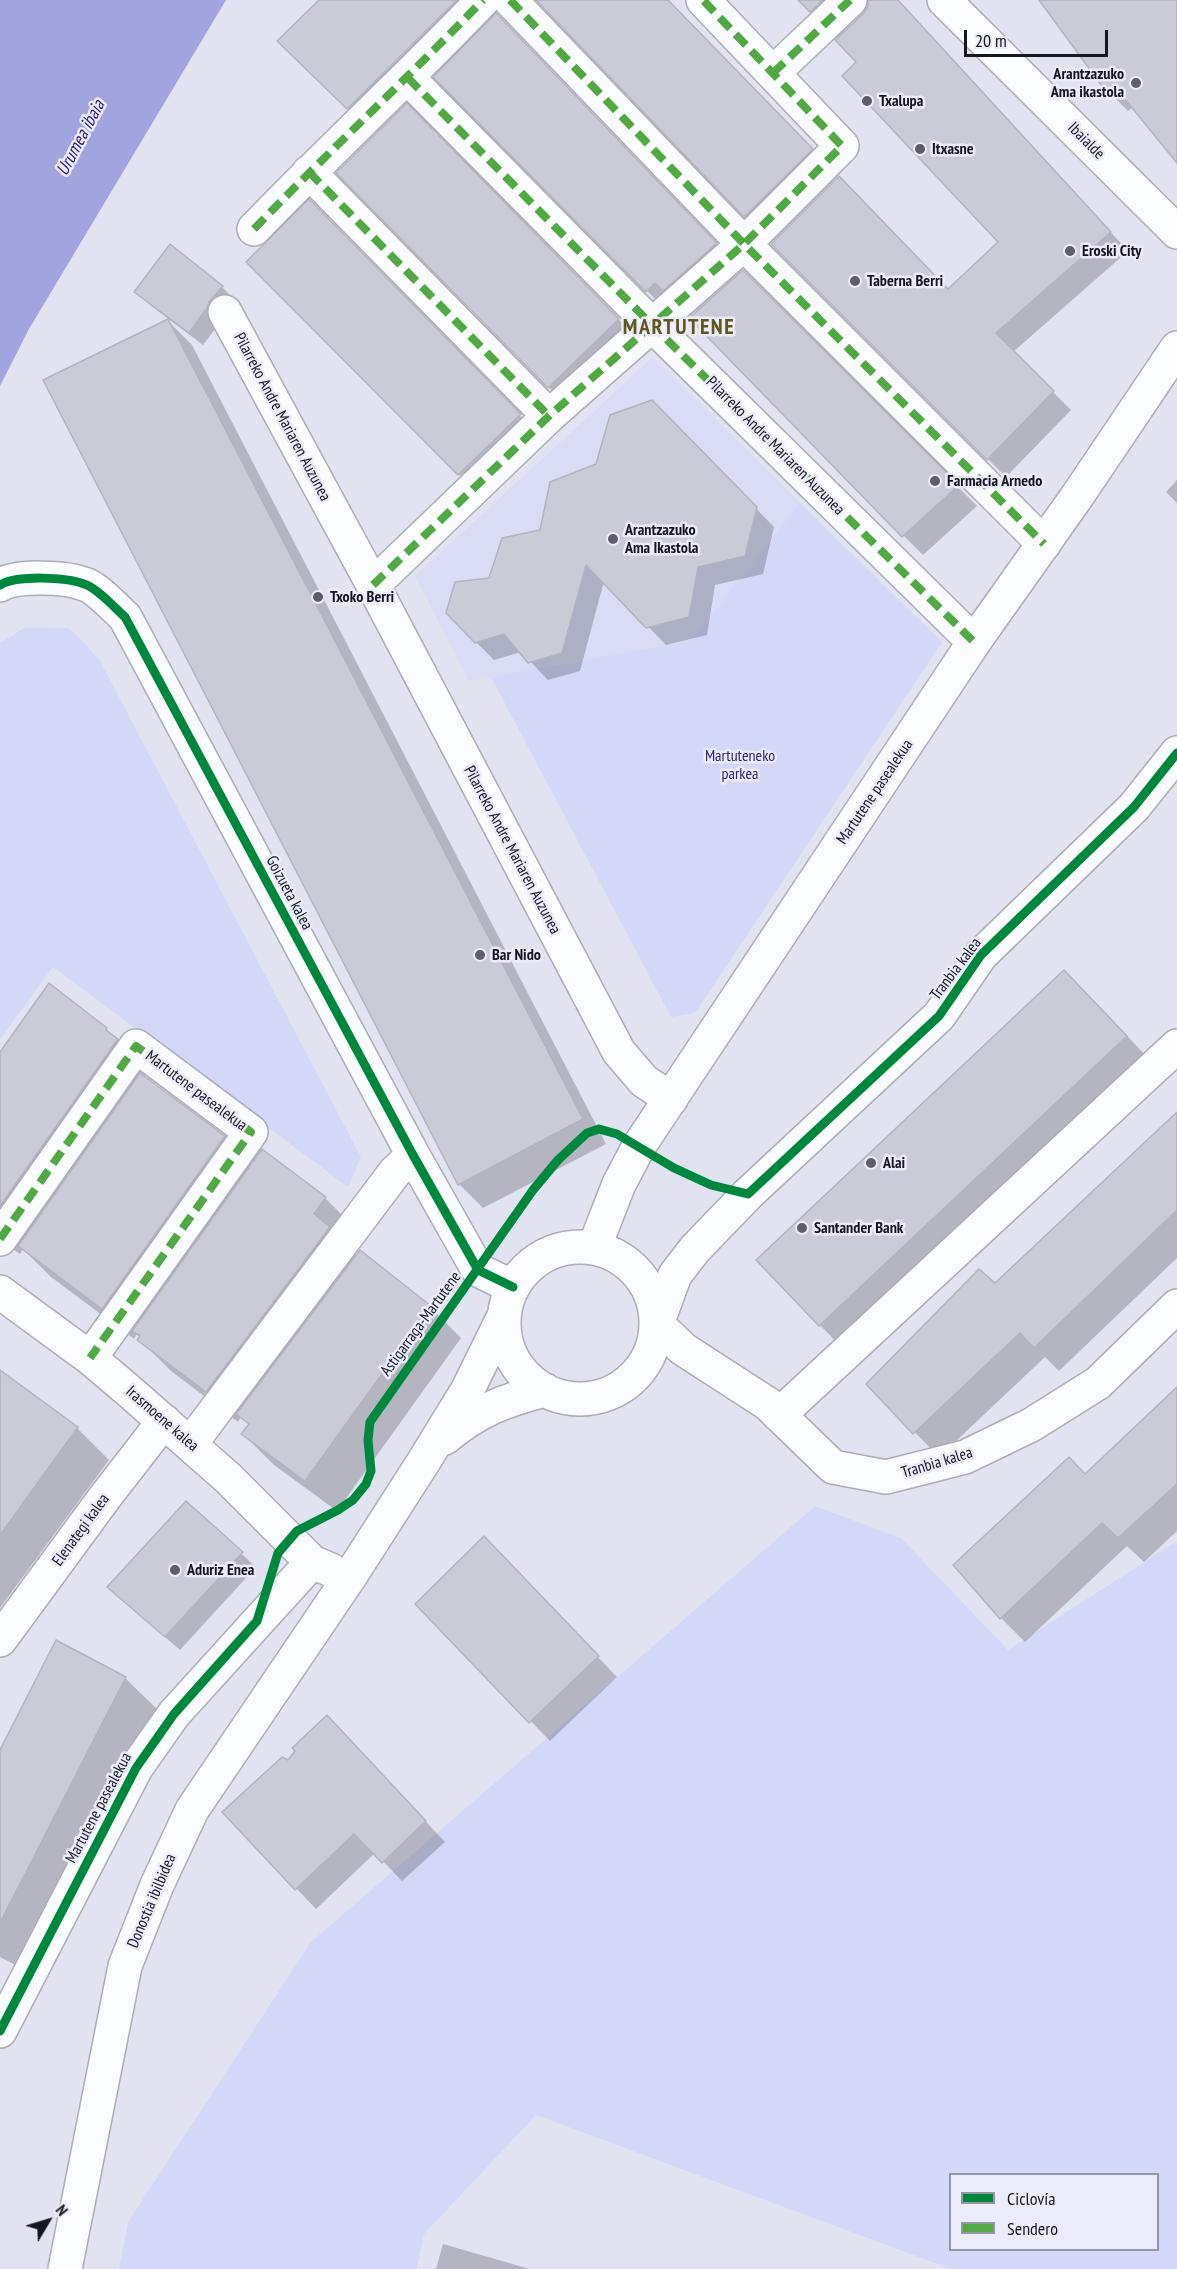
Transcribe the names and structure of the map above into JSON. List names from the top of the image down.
{
  "streets": {
    "street": [
      "Ibaialde",
      "Pilarreko Andre Mariaren Auzunea",
      "Martutene pasealekua",
      "Goizueta kalea",
      "Tranbia kalea",
      "Irasmoene kalea",
      "Elenategi kalea",
      "Donostia ibilbidea"
    ],
    "cycle path": ["Astigarraga-Martutene"]
  },
  "crossings": [
    ["Pilarreko Andre Mariaren Auzunea", "Martutene pasealekua"],
    ["Martutene pasealekua", "Goizueta kalea"],
    ["Martutene pasealekua", "Tranbia kalea"],
    ["Martutene pasealekua", "Irasmoene kalea"],
    ["Goizueta kalea", "Tranbia kalea"],
    ["Irasmoene kalea", "Elenategi kalea"]
  ],
  "districts": ["MARTUTENE"],
  "water": ["Urumea ibaia"],
  "parks": ["Martuteneko parkea"],
  "places": [
    "Arantzazuko Ama ikastola",
    "Txalupa",
    "Itxasne",
    "Eroski City",
    "Taberna Berri",
    "Farmacia Arnedo",
    "Arantzazuko Ama Ikastola",
    "Txoko Berri",
    "Bar Nido",
    "Alai",
    "Santander Bank",
    "Aduriz Enea"
  ],
  "legend": ["Ciclovía", "Sendero"],
  "scale_bar": "20 m",
  "north": "top right"
}
